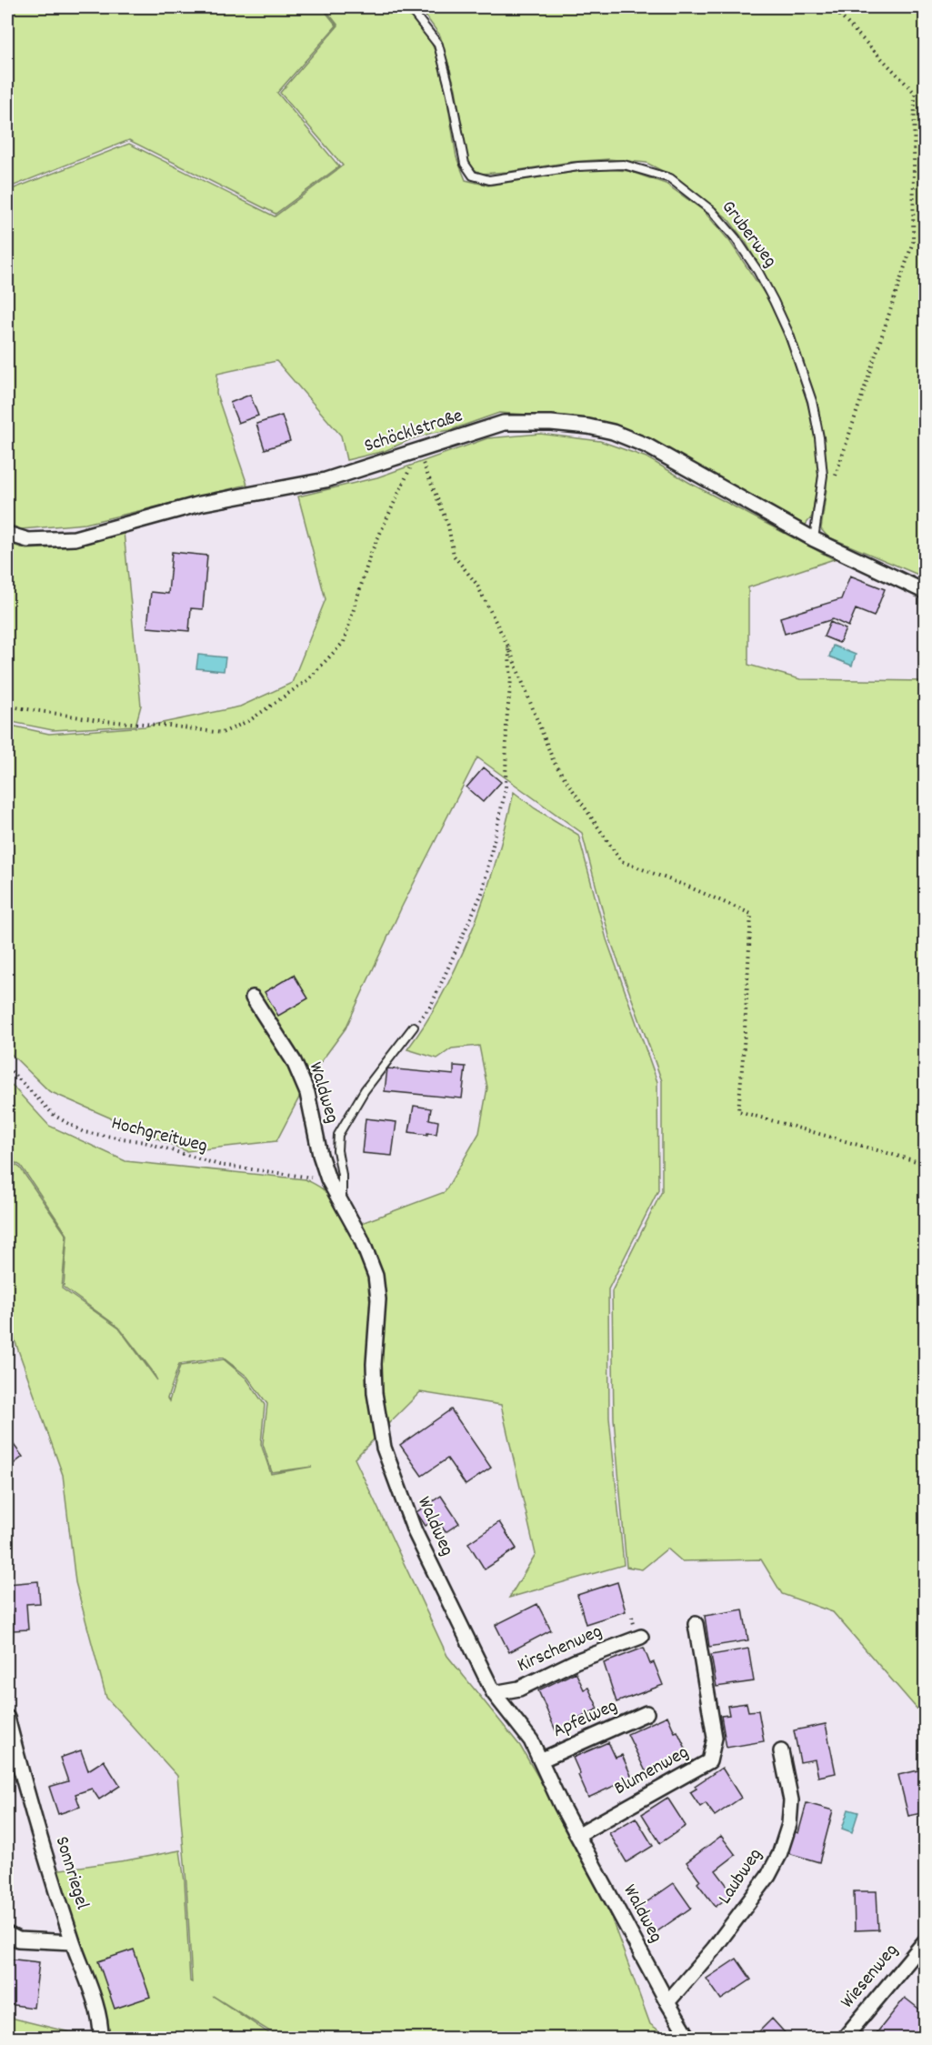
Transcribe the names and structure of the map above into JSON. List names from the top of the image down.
{
  "streets": {
    "street": [
      "Schöcklstraße",
      "Waldweg",
      "Kirschenweg",
      "Apfelweg",
      "Blumenweg",
      "Sonnriegel",
      "Laubweg",
      "Wiesenweg"
    ],
    "lane": ["Gruberweg"],
    "path": ["Hochgreitweg"]
  },
  "crossings": [
    ["Gruberweg", "Schöcklstraße"],
    ["Waldweg", "Hochgreitweg"],
    ["Waldweg", "Kirschenweg"],
    ["Waldweg", "Apfelweg"],
    ["Waldweg", "Blumenweg"],
    ["Waldweg", "Laubweg"]
  ]
}
